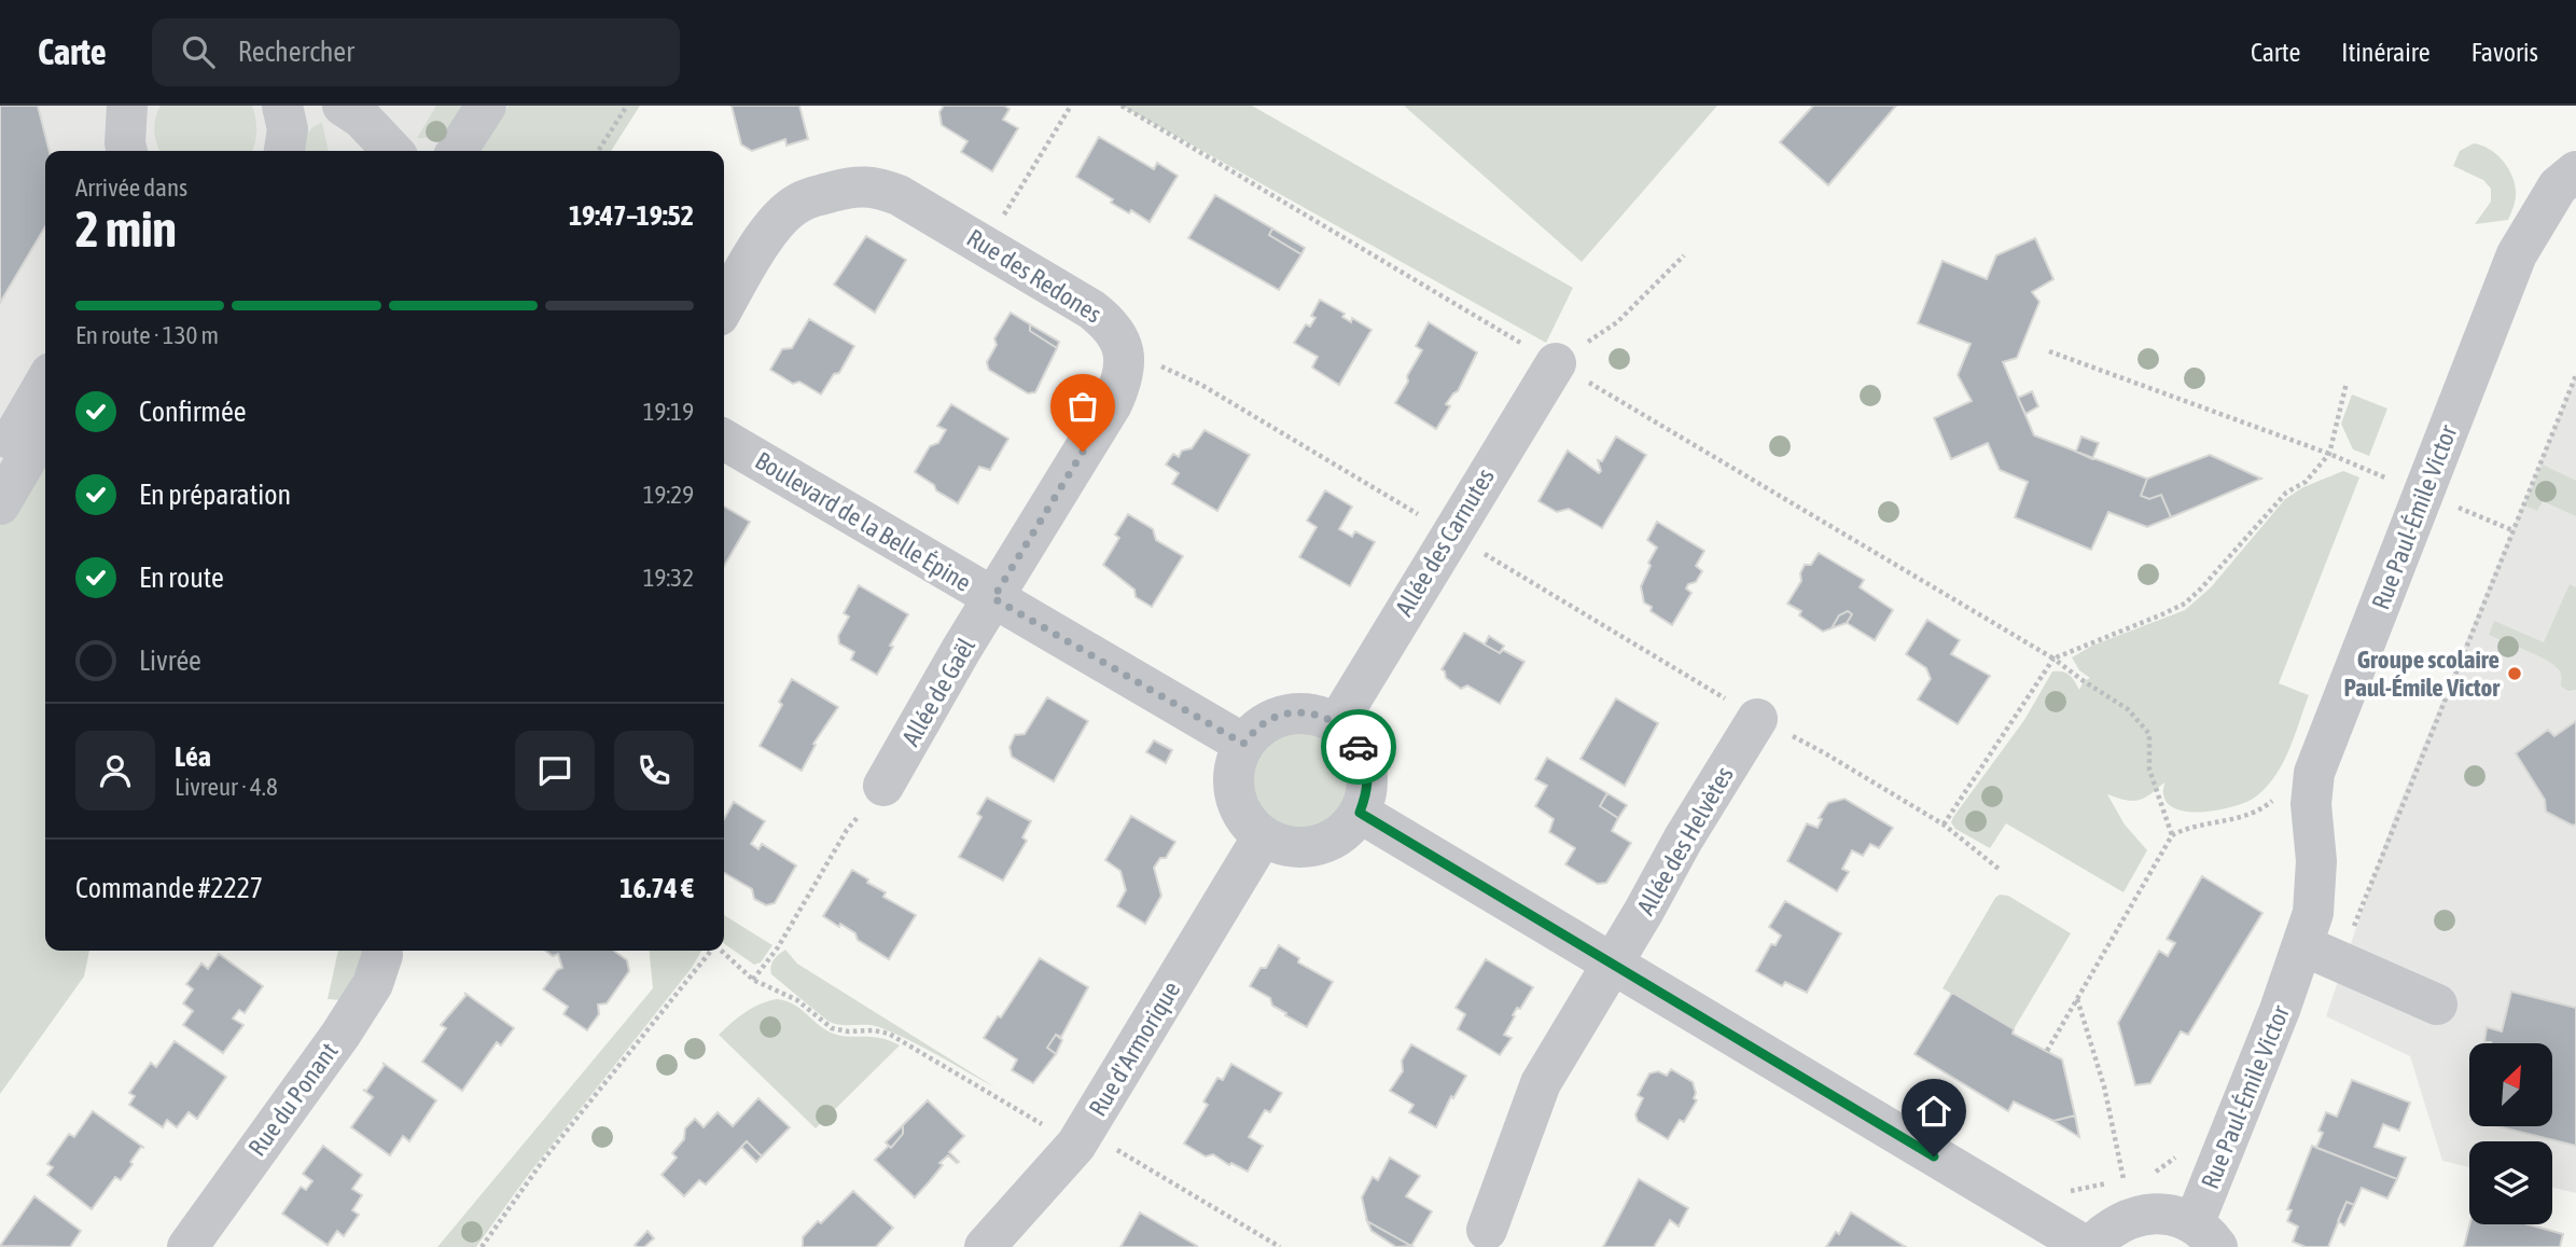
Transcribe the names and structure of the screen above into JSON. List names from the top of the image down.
{
  "streets": {
    "street": [
      "Rue des Redones",
      "Rue Paul-Émile Victor",
      "Boulevard de la Belle Épine",
      "Allée des Carnutes",
      "Allée de Gaël",
      "Allée des Helvètes",
      "Rue d'Armorique",
      "Rue du Ponant"
    ]
  },
  "crossings": [
    ["Boulevard de la Belle Épine", "Allée des Carnutes"],
    ["Boulevard de la Belle Épine", "Allée de Gaël"],
    ["Boulevard de la Belle Épine", "Rue d'Armorique"],
    ["Allée des Carnutes", "Rue d'Armorique"]
  ],
  "places": ["Groupe scolaire Paul-Émile Victor"],
  "north": "top right",
  "page": {
    "header": "Carte",
    "search": "Rechercher",
    "nav": ["Carte", "Itinéraire", "Favoris"],
    "heading": ["2 min", "Arrivée dans", "19:47–19:52"],
    "panel": [
      "Léa",
      "Livreur · 4.8",
      "Commande #2227",
      "16.74 €"
    ],
    "bar": "En route · 130 m",
    "list": [
      ["Confirmée", "19:19"],
      ["En préparation", "19:29"],
      ["En route", "19:32"],
      "Livrée"
    ]
  }
}
